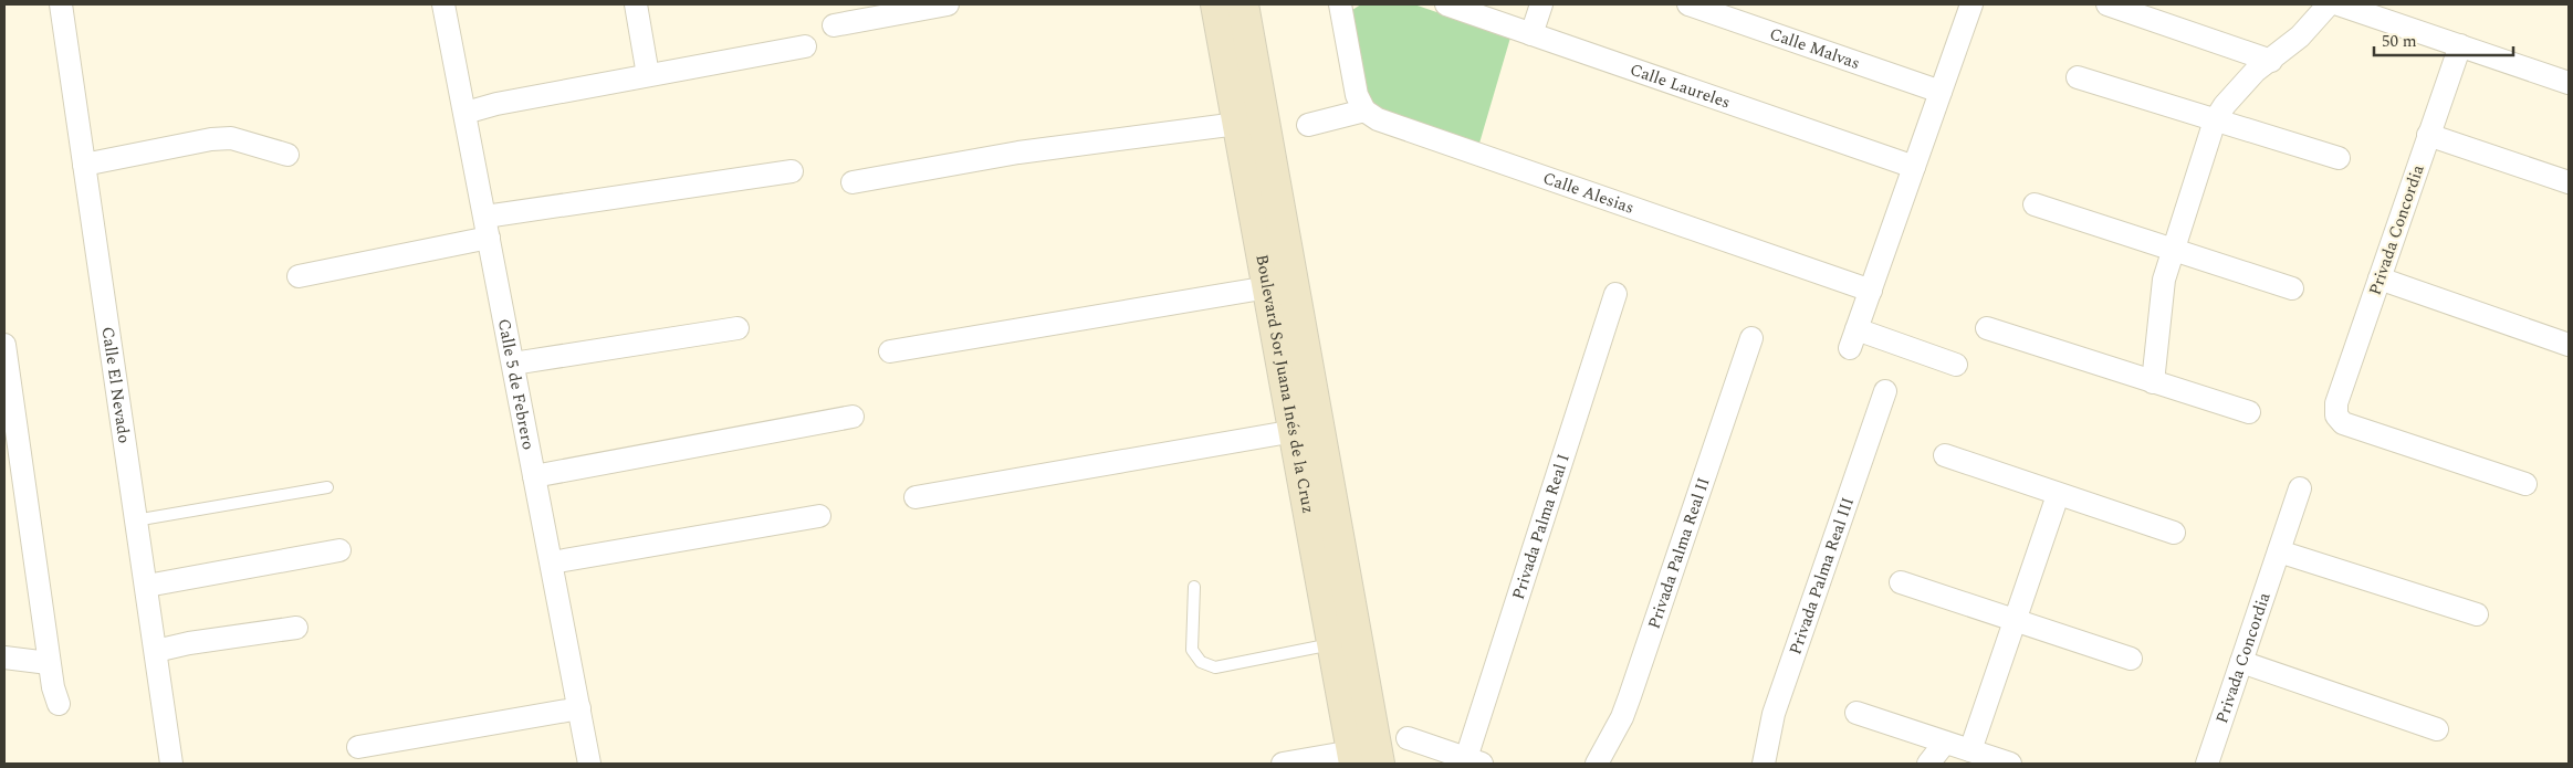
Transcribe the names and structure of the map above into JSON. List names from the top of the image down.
{
  "streets": {
    "main road": ["Boulevard Sor Juana Inés de la Cruz"],
    "street": [
      "Calle Malvas",
      "Calle Laureles",
      "Calle Alesias",
      "Privada Concordia",
      "Calle 5 de Febrero",
      "Calle El Nevado",
      "Privada Palma Real I",
      "Privada Palma Real II",
      "Privada Palma Real III"
    ]
  },
  "scale_bar": "50 m"
}
